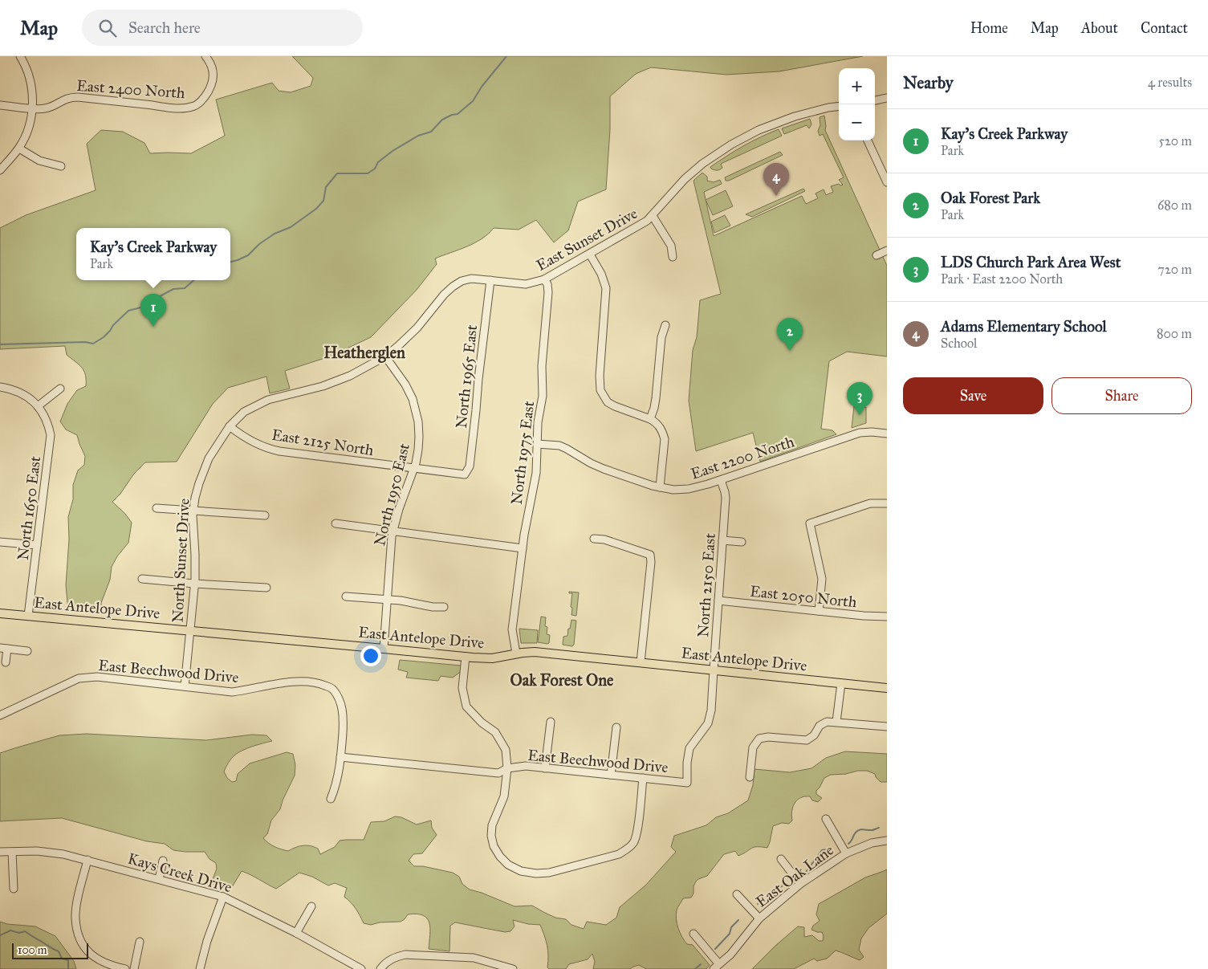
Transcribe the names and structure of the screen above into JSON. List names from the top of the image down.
{
  "streets": {
    "main road": ["East Antelope Drive"],
    "street": [
      "East 2400 North",
      "East Sunset Drive",
      "North 1965 East",
      "East 2125 North",
      "North 1975 East",
      "East 2200 North",
      "North 1950 East",
      "North 1650 East",
      "North Sunset Drive",
      "North 2150 East",
      "East 2050 North",
      "East Beechwood Drive",
      "Kays Creek Drive",
      "East Oak Lane"
    ]
  },
  "crossings": [
    ["East Sunset Drive", "North 1965 East"],
    ["East Sunset Drive", "East 2125 North"],
    ["East Sunset Drive", "North 1975 East"],
    ["East Sunset Drive", "North 1950 East"],
    ["East Sunset Drive", "North Sunset Drive"],
    ["North 1965 East", "East 2125 North"],
    ["East 2125 North", "North 1950 East"],
    ["North 1975 East", "East 2200 North"],
    ["North 1975 East", "East Antelope Drive"],
    ["East 2200 North", "North 2150 East"],
    ["North 1950 East", "East Antelope Drive"],
    ["North 1650 East", "East Antelope Drive"],
    ["North Sunset Drive", "East Antelope Drive"],
    ["North Sunset Drive", "East Beechwood Drive"],
    ["North 2150 East", "East 2050 North"],
    ["North 2150 East", "East Antelope Drive"],
    ["North 2150 East", "East Beechwood Drive"]
  ],
  "districts": ["Heatherglen", "Oak Forest One"],
  "scale_bar": "100 m",
  "page": {
    "header": "Map",
    "search": "Search here",
    "nav": [
      "Home",
      "Map",
      "About",
      "Contact"
    ],
    "heading": ["Nearby", "4 results"],
    "map_buttons": ["+", "−"],
    "list": [
      {
        "mark": "1",
        "name": "Kay's Creek Parkway",
        "note": "Park",
        "value": "520 m"
      },
      {
        "mark": "2",
        "name": "Oak Forest Park",
        "note": "Park",
        "value": "680 m"
      },
      {
        "mark": "3",
        "name": "LDS Church Park Area West",
        "note": "Park · East 2200 North",
        "value": "720 m"
      },
      {
        "mark": "4",
        "name": "Adams Elementary School",
        "note": "School",
        "value": "800 m"
      }
    ],
    "pins": [
      "4",
      "1",
      "2",
      "3"
    ],
    "popup": ["Kay's Creek Parkway", "Park"],
    "buttons": ["Save", "Share"],
    "scale": "100 m"
  }
}
